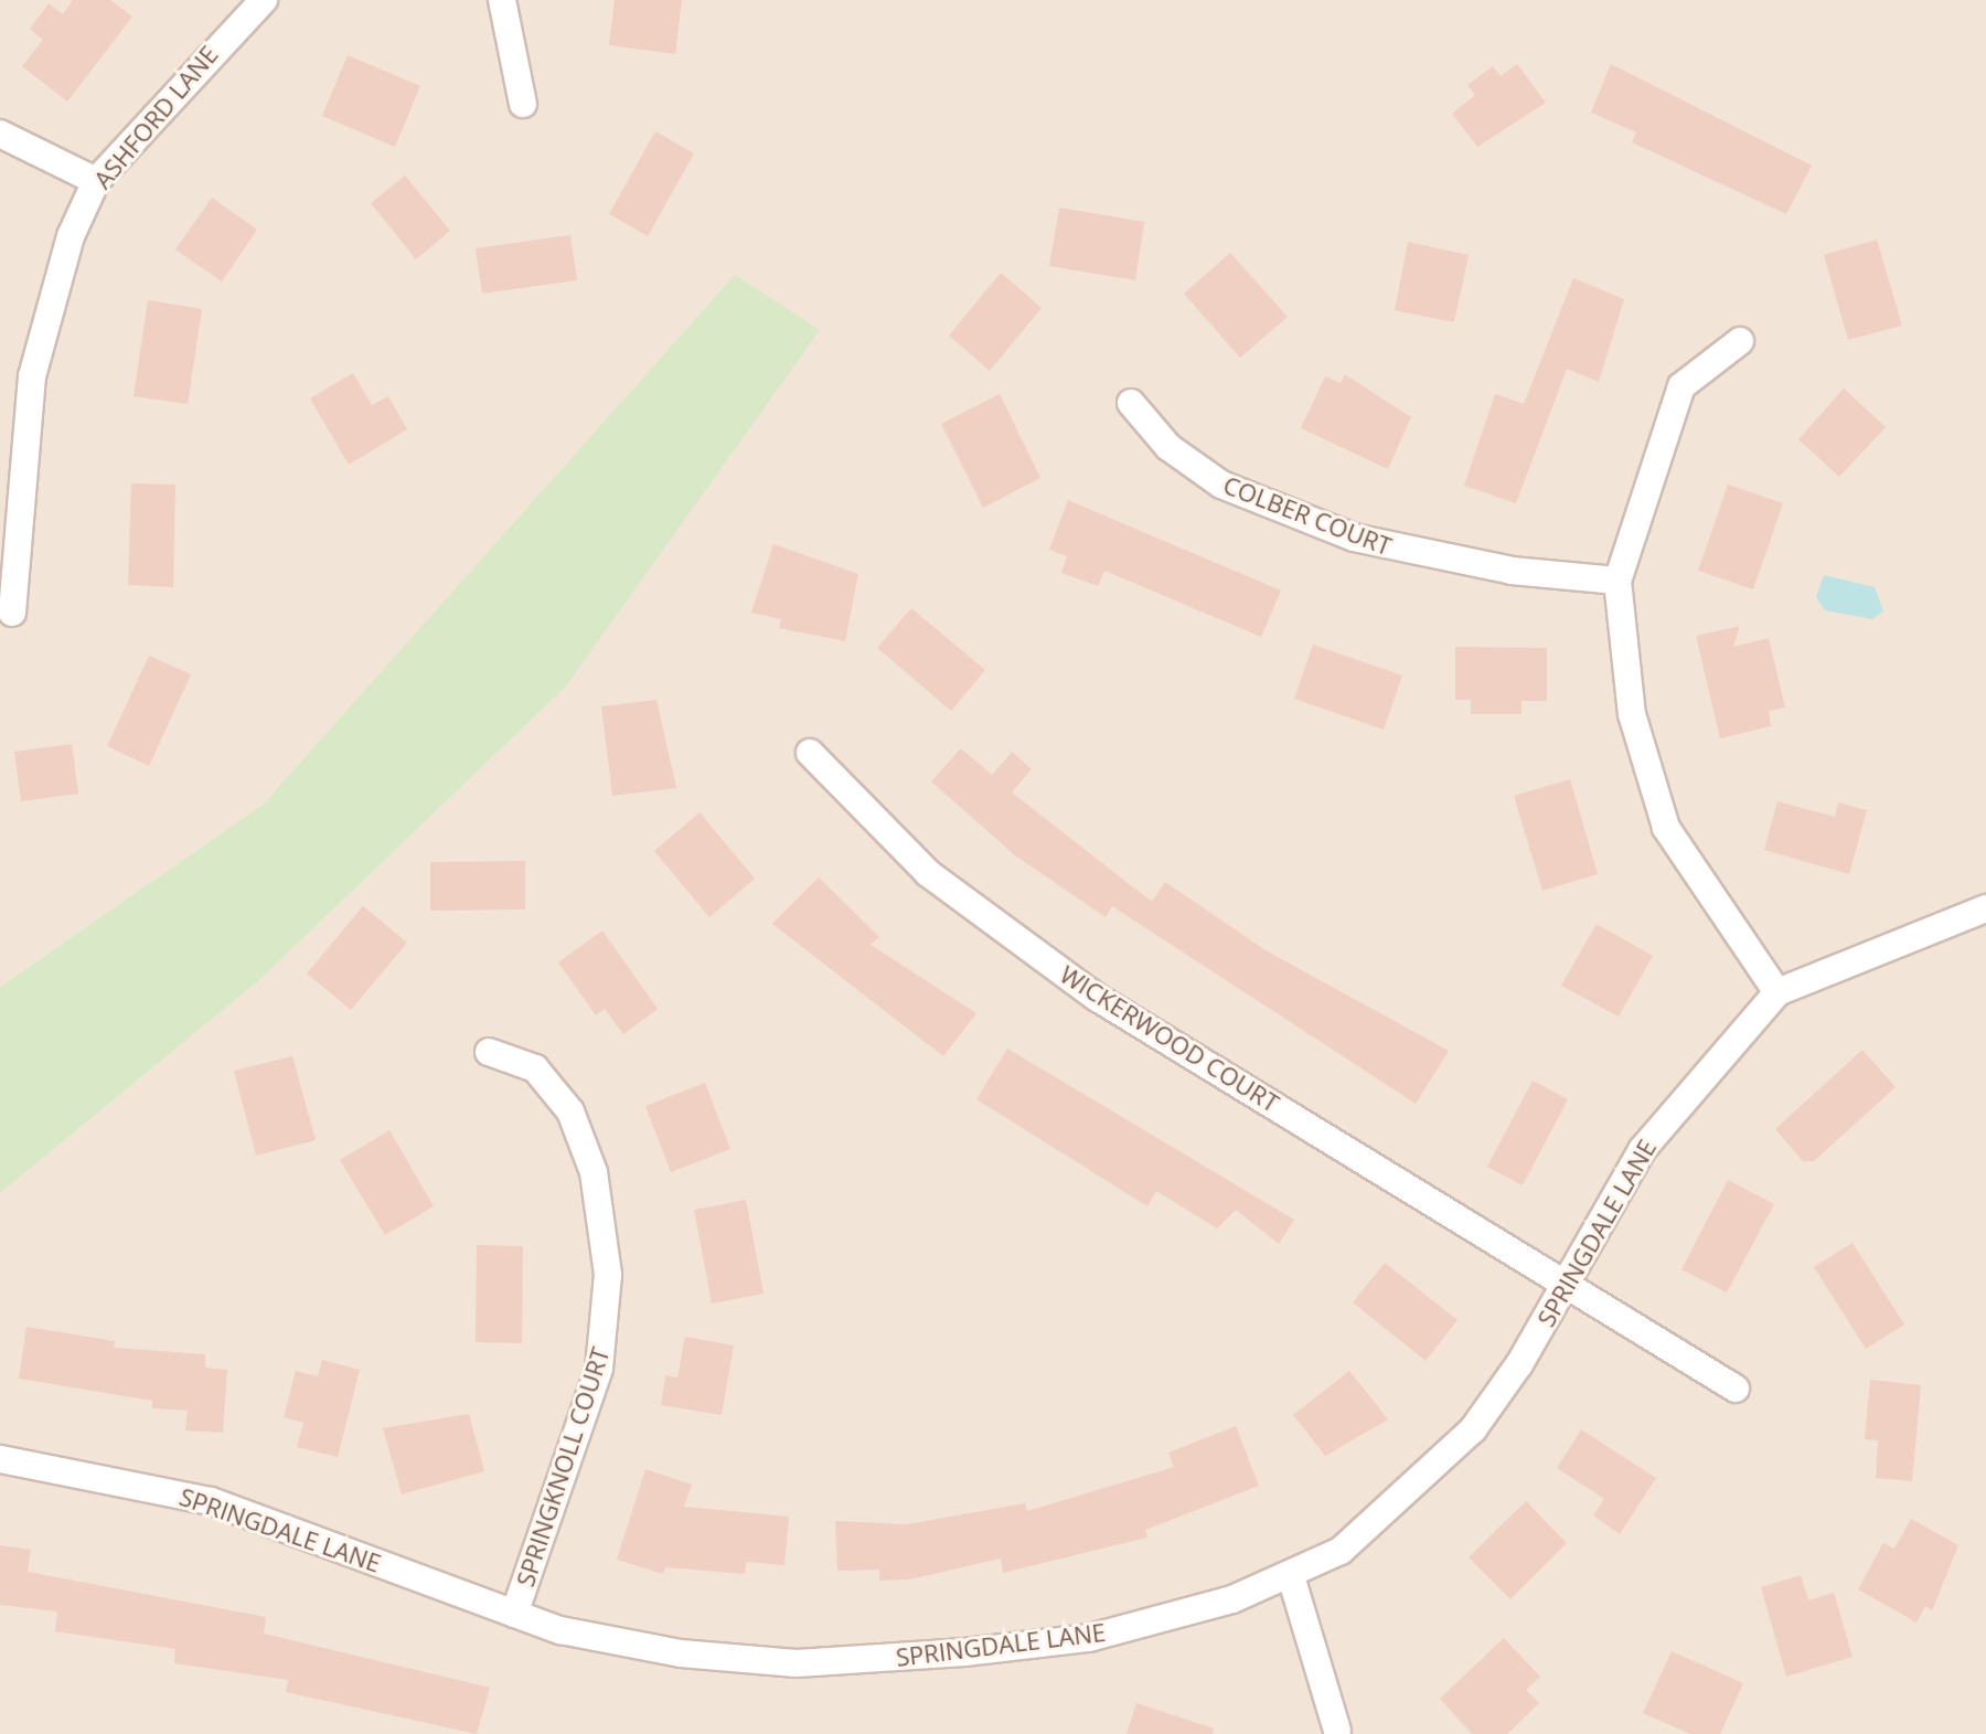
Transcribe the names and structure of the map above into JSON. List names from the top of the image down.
{
  "streets": {
    "street": [
      "ASHFORD LANE",
      "COLBER COURT",
      "WICKERWOOD COURT",
      "SPRINGDALE LANE",
      "SPRINGKNOLL COURT"
    ]
  },
  "crossings": [
    ["WICKERWOOD COURT", "SPRINGDALE LANE"],
    ["SPRINGDALE LANE", "SPRINGKNOLL COURT"]
  ]
}
